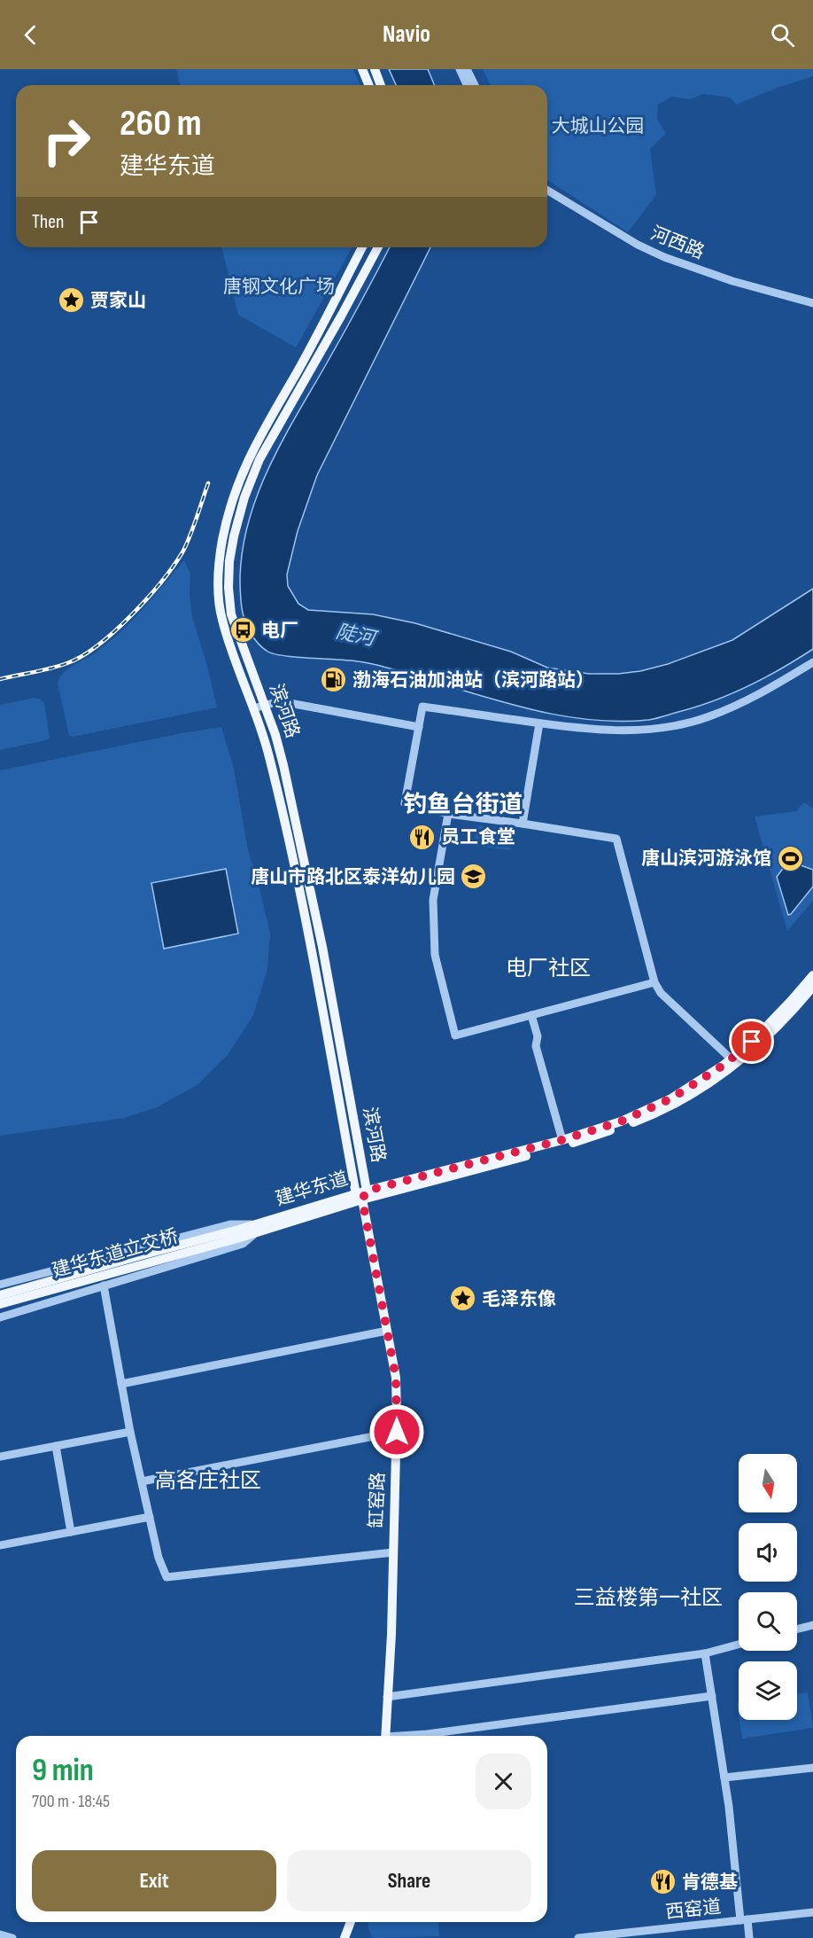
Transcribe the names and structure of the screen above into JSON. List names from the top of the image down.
{
  "streets": {
    "main road": [
      "滨河路",
      "建华东道",
      "建华东道立交桥",
      "缸窑路"
    ],
    "street": ["河西路", "西窑道"]
  },
  "crossings": [
    ["滨河路", "建华东道"],
    ["滨河路", "缸窑路"],
    ["建华东道", "建华东道立交桥"],
    ["建华东道", "缸窑路"]
  ],
  "districts": [
    "钓鱼台街道",
    "电厂社区",
    "高各庄社区",
    "三益楼第一社区"
  ],
  "water": ["陡河"],
  "parks": ["大城山公园", "唐钢文化广场"],
  "places": {
    "place": ["贾家山", "毛泽东像"],
    "bus stop": ["电厂"],
    "fuel station": ["渤海石油加油站（滨河路站）"],
    "restaurant": ["员工食堂", "肯德基"],
    "sports": ["唐山滨河游泳馆"],
    "school or university": ["唐山市路北区泰洋幼儿园"]
  },
  "north": "bottom",
  "page": {
    "header": "Navio",
    "turn": ["260 m", "建华东道"],
    "then": "Then",
    "heading": ["9 min", "700 m · 18:45"],
    "buttons": ["Exit", "Share"]
  }
}
